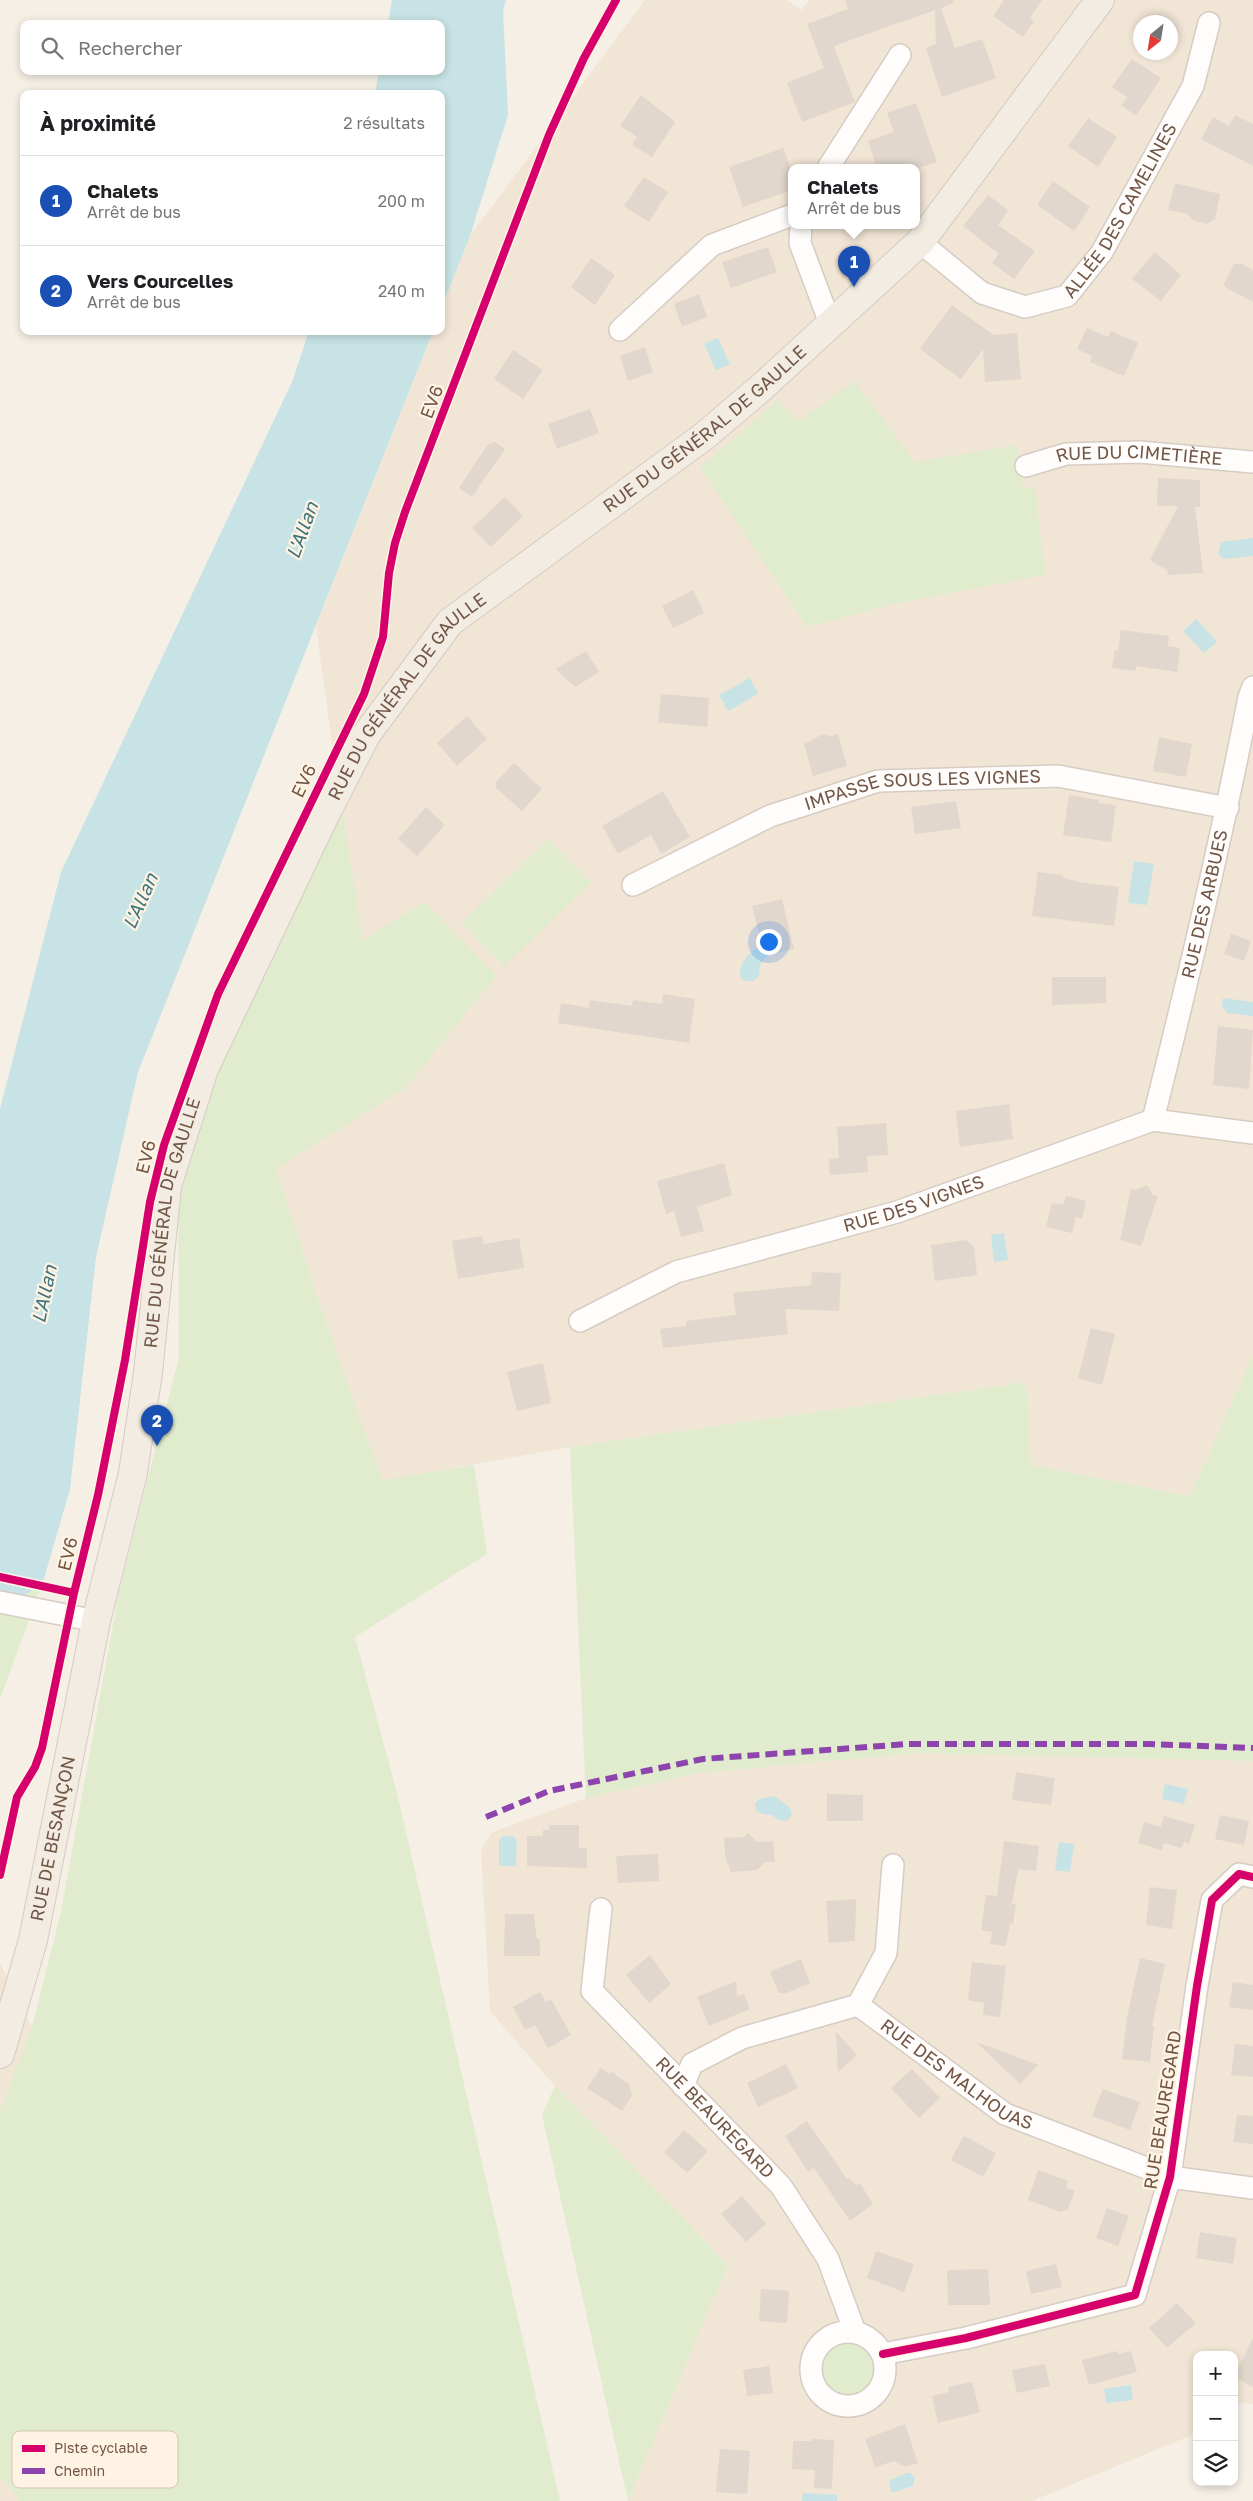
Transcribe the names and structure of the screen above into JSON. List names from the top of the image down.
{
  "streets": {
    "main road": ["RUE DU GÉNÉRAL DE GAULLE", "RUE DE BESANÇON"],
    "street": [
      "ALLÉE DES CAMELINES",
      "RUE DU CIMETIÈRE",
      "IMPASSE SOUS LES VIGNES",
      "RUE DES ARBUES",
      "RUE DES VIGNES",
      "RUE DES MALHOUAS",
      "RUE BEAUREGARD"
    ],
    "cycle path": ["EV6"]
  },
  "crossings": [
    ["ALLÉE DES CAMELINES", "RUE DU GÉNÉRAL DE GAULLE"],
    ["RUE DU GÉNÉRAL DE GAULLE", "RUE DE BESANÇON"],
    ["IMPASSE SOUS LES VIGNES", "RUE DES ARBUES"],
    ["RUE DES ARBUES", "RUE DES VIGNES"],
    ["RUE DES MALHOUAS", "RUE BEAUREGARD"]
  ],
  "water": ["L'Allan"],
  "legend": ["Piste cyclable", "Chemin"],
  "north": "bottom left",
  "page": {
    "search": "Rechercher",
    "heading": ["À proximité", "2 résultats"],
    "list": [
      {
        "mark": "1",
        "name": "Chalets",
        "note": "Arrêt de bus",
        "value": "200 m"
      },
      {
        "mark": "2",
        "name": "Vers Courcelles",
        "note": "Arrêt de bus",
        "value": "240 m"
      }
    ],
    "popup": ["Chalets", "Arrêt de bus"],
    "pins": ["1", "2"],
    "map_buttons": ["+", "−"]
  }
}
